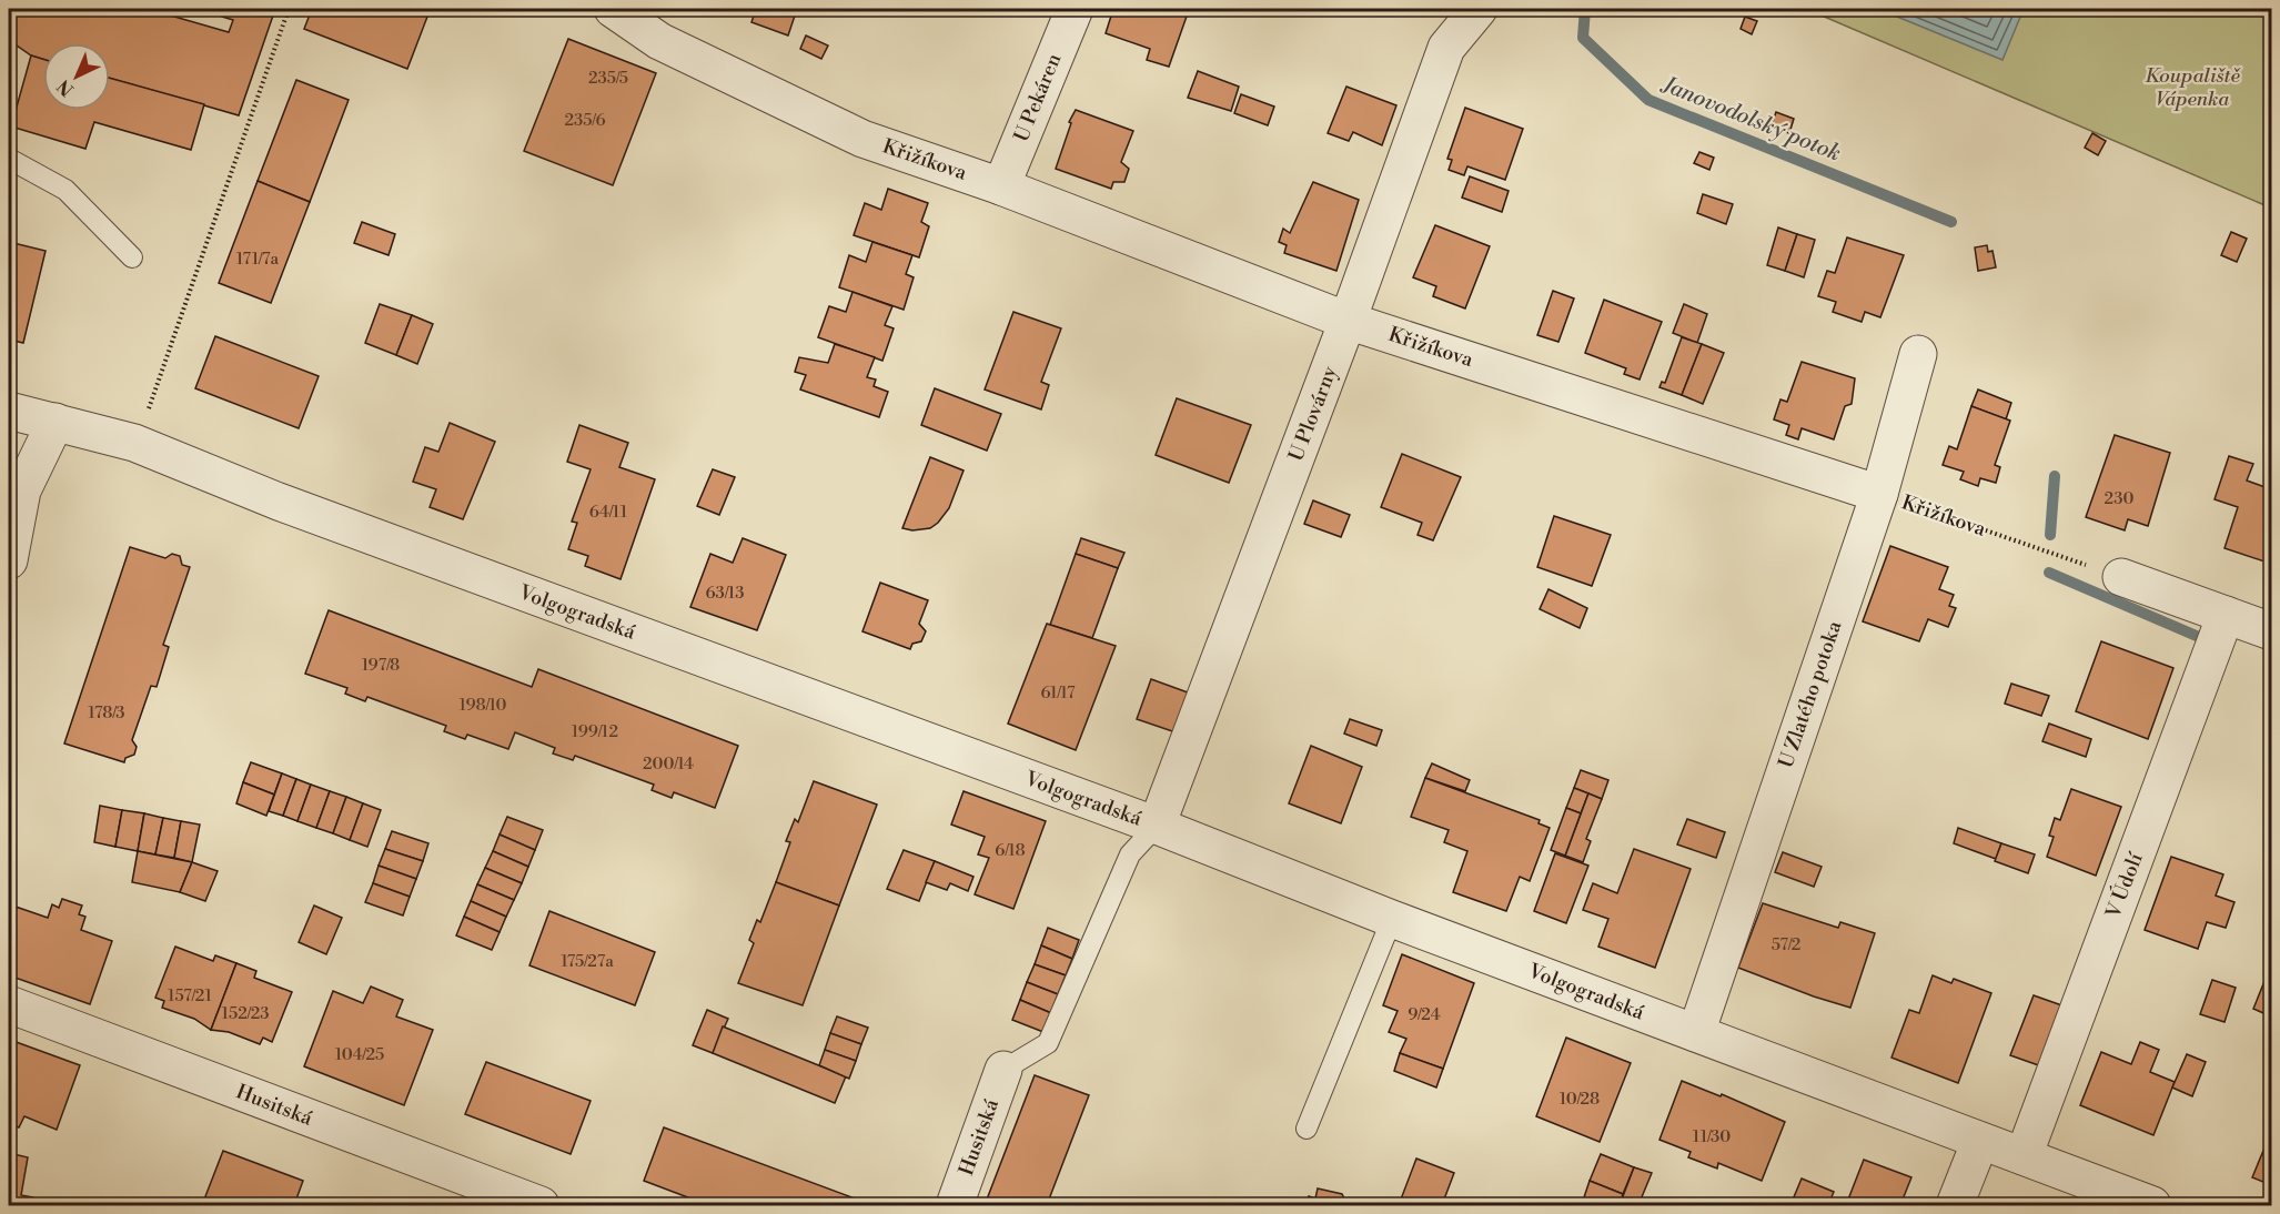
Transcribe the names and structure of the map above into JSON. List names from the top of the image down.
{
  "streets": {
    "street": [
      "U Pekáren",
      "Křižíkova",
      "U Plovárny",
      "Volgogradská",
      "U Zlatého potoka",
      "V Údolí",
      "Husitská"
    ]
  },
  "crossings": [
    ["U Pekáren", "Křižíkova"],
    ["Křižíkova", "U Plovárny"],
    ["Křižíkova", "U Zlatého potoka"],
    ["U Plovárny", "Volgogradská"],
    ["Volgogradská", "U Zlatého potoka"],
    ["Volgogradská", "V Údolí"]
  ],
  "water": ["Janovodolský potok"],
  "parks": ["Koupaliště Vápenka"],
  "house_numbers": [
    "235/5",
    "235/6",
    "171/7a",
    "230",
    "64/11",
    "63/13",
    "197/8",
    "61/17",
    "198/10",
    "178/3",
    "199/12",
    "200/14",
    "6/18",
    "57/2",
    "175/27a",
    "157/21",
    "152/23",
    "9/24",
    "104/25",
    "10/28",
    "11/30"
  ],
  "north": "bottom left"
}
